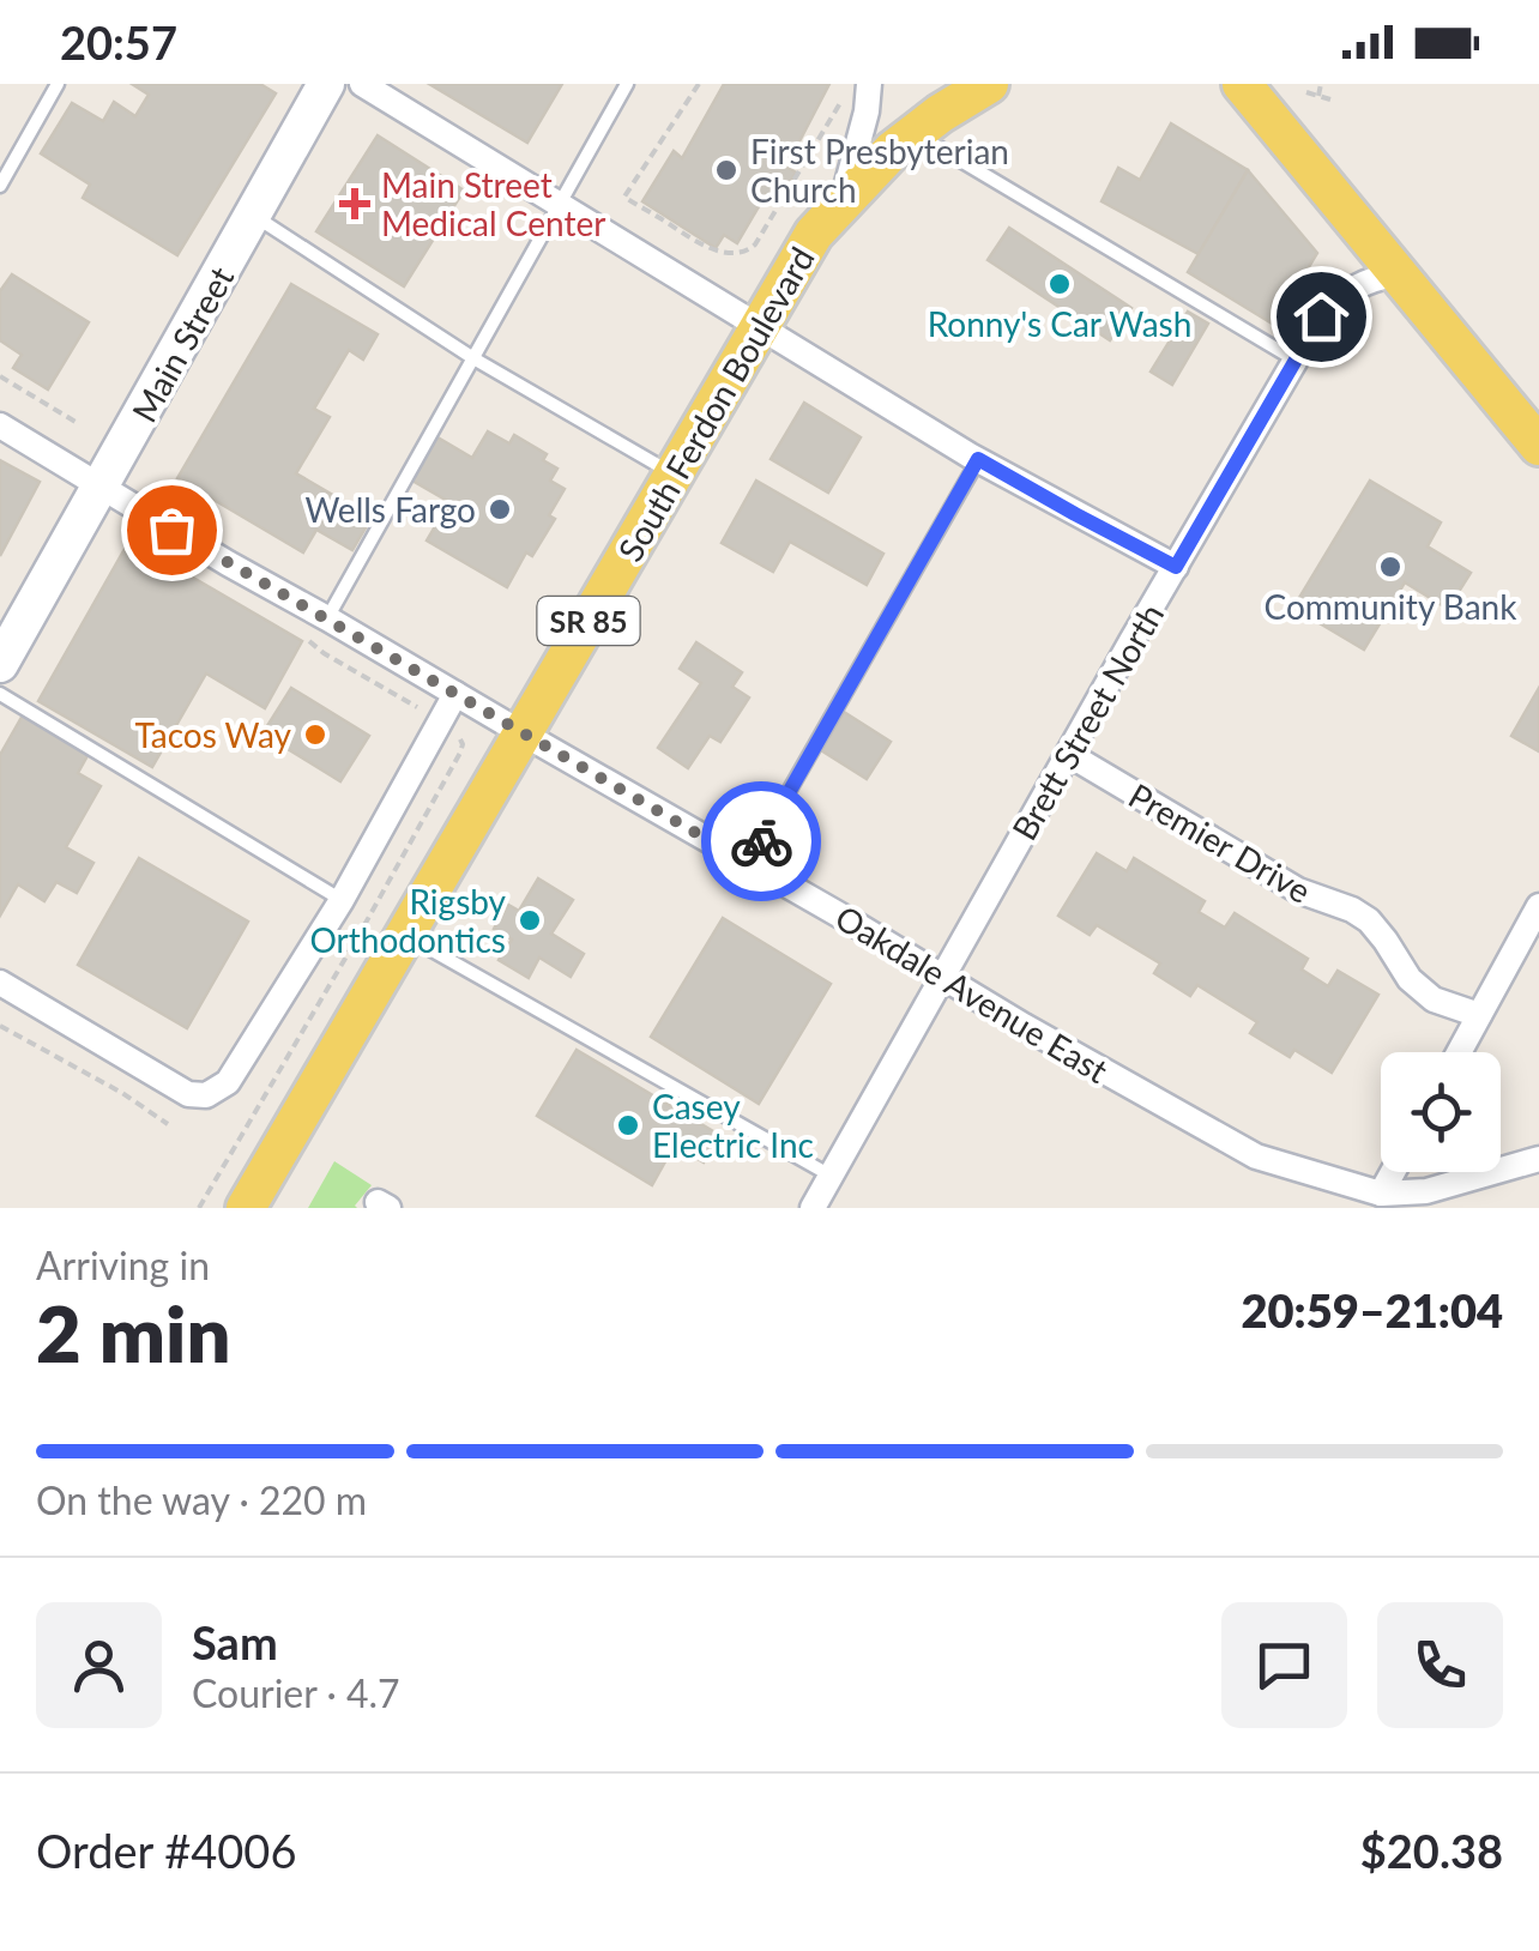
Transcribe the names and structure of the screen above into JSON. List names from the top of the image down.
{
  "streets": {
    "main road": ["South Ferdon Boulevard", "SR 85"],
    "street": [
      "Main Street",
      "Brett Street North",
      "Premier Drive",
      "Oakdale Avenue East"
    ]
  },
  "crossings": [
    ["Main Street", "Oakdale Avenue East"],
    ["South Ferdon Boulevard", "Oakdale Avenue East"],
    ["Brett Street North", "Premier Drive"],
    ["Brett Street North", "Oakdale Avenue East"]
  ],
  "places": {
    "other": [
      "First Presbyterian Church",
      "Ronny's Car Wash",
      "Wells Fargo",
      "Community Bank",
      "Tacos Way",
      "Rigsby Orthodontics",
      "Casey Electric Inc"
    ],
    "health": ["Main Street Medical Center"]
  },
  "page": {
    "status": "20:57",
    "heading": ["2 min", "Arriving in", "20:59–21:04"],
    "panel": [
      "Sam",
      "Courier · 4.7",
      "Order #4006",
      "$20.38"
    ],
    "bar": "On the way · 220 m"
  }
}
